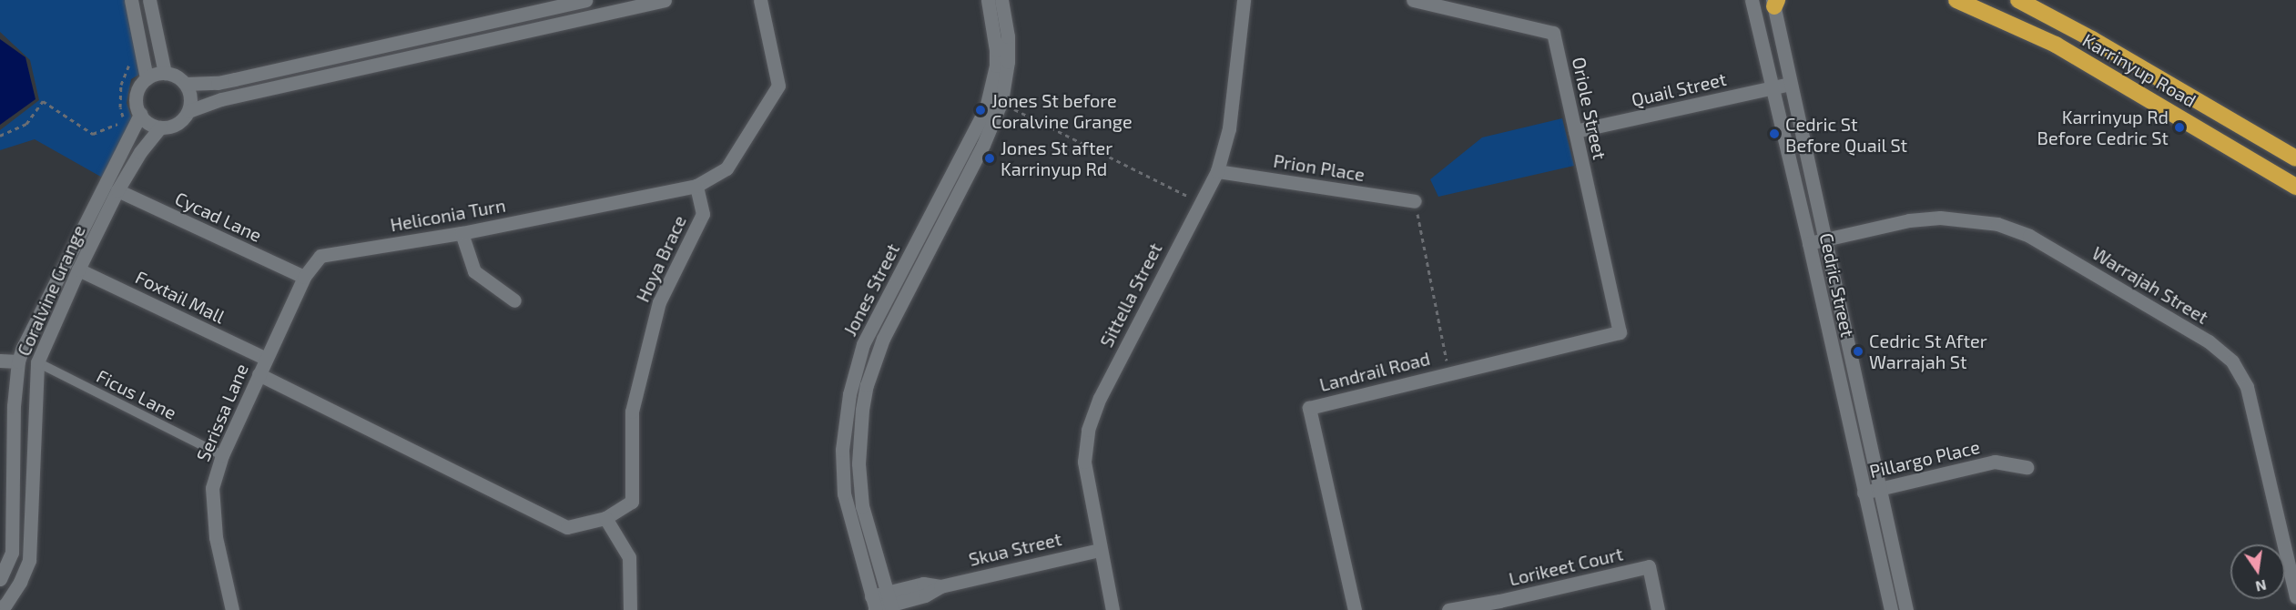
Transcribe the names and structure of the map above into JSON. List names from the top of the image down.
{
  "streets": {
    "highway": ["Karrinyup Road"],
    "street": [
      "Quail Street",
      "Oriole Street",
      "Prion Place",
      "Heliconia Turn",
      "Cycad Lane",
      "Hoya Brace",
      "Cedric Street",
      "Warrajah Street",
      "Jones Street",
      "Coralvine Grange",
      "Sittella Street",
      "Foxtail Mall",
      "Landrail Road",
      "Serissa Lane",
      "Pillargo Place",
      "Skua Street",
      "Lorikeet Court"
    ],
    "lane": ["Ficus Lane"]
  },
  "crossings": [
    ["Quail Street", "Oriole Street"],
    ["Quail Street", "Cedric Street"],
    ["Oriole Street", "Landrail Road"],
    ["Prion Place", "Sittella Street"],
    ["Heliconia Turn", "Cycad Lane"],
    ["Heliconia Turn", "Hoya Brace"],
    ["Heliconia Turn", "Foxtail Mall"],
    ["Heliconia Turn", "Serissa Lane"],
    ["Cycad Lane", "Coralvine Grange"],
    ["Cedric Street", "Warrajah Street"],
    ["Cedric Street", "Pillargo Place"],
    ["Jones Street", "Skua Street"],
    ["Coralvine Grange", "Foxtail Mall"],
    ["Coralvine Grange", "Ficus Lane"],
    ["Sittella Street", "Skua Street"],
    ["Foxtail Mall", "Serissa Lane"],
    ["Ficus Lane", "Serissa Lane"]
  ],
  "places": [
    "Jones St before Coralvine Grange",
    "Karrinyup Rd Before Cedric St",
    "Cedric St Before Quail St",
    "Jones St after Karrinyup Rd",
    "Cedric St After Warrajah St"
  ],
  "north": "bottom"
}
